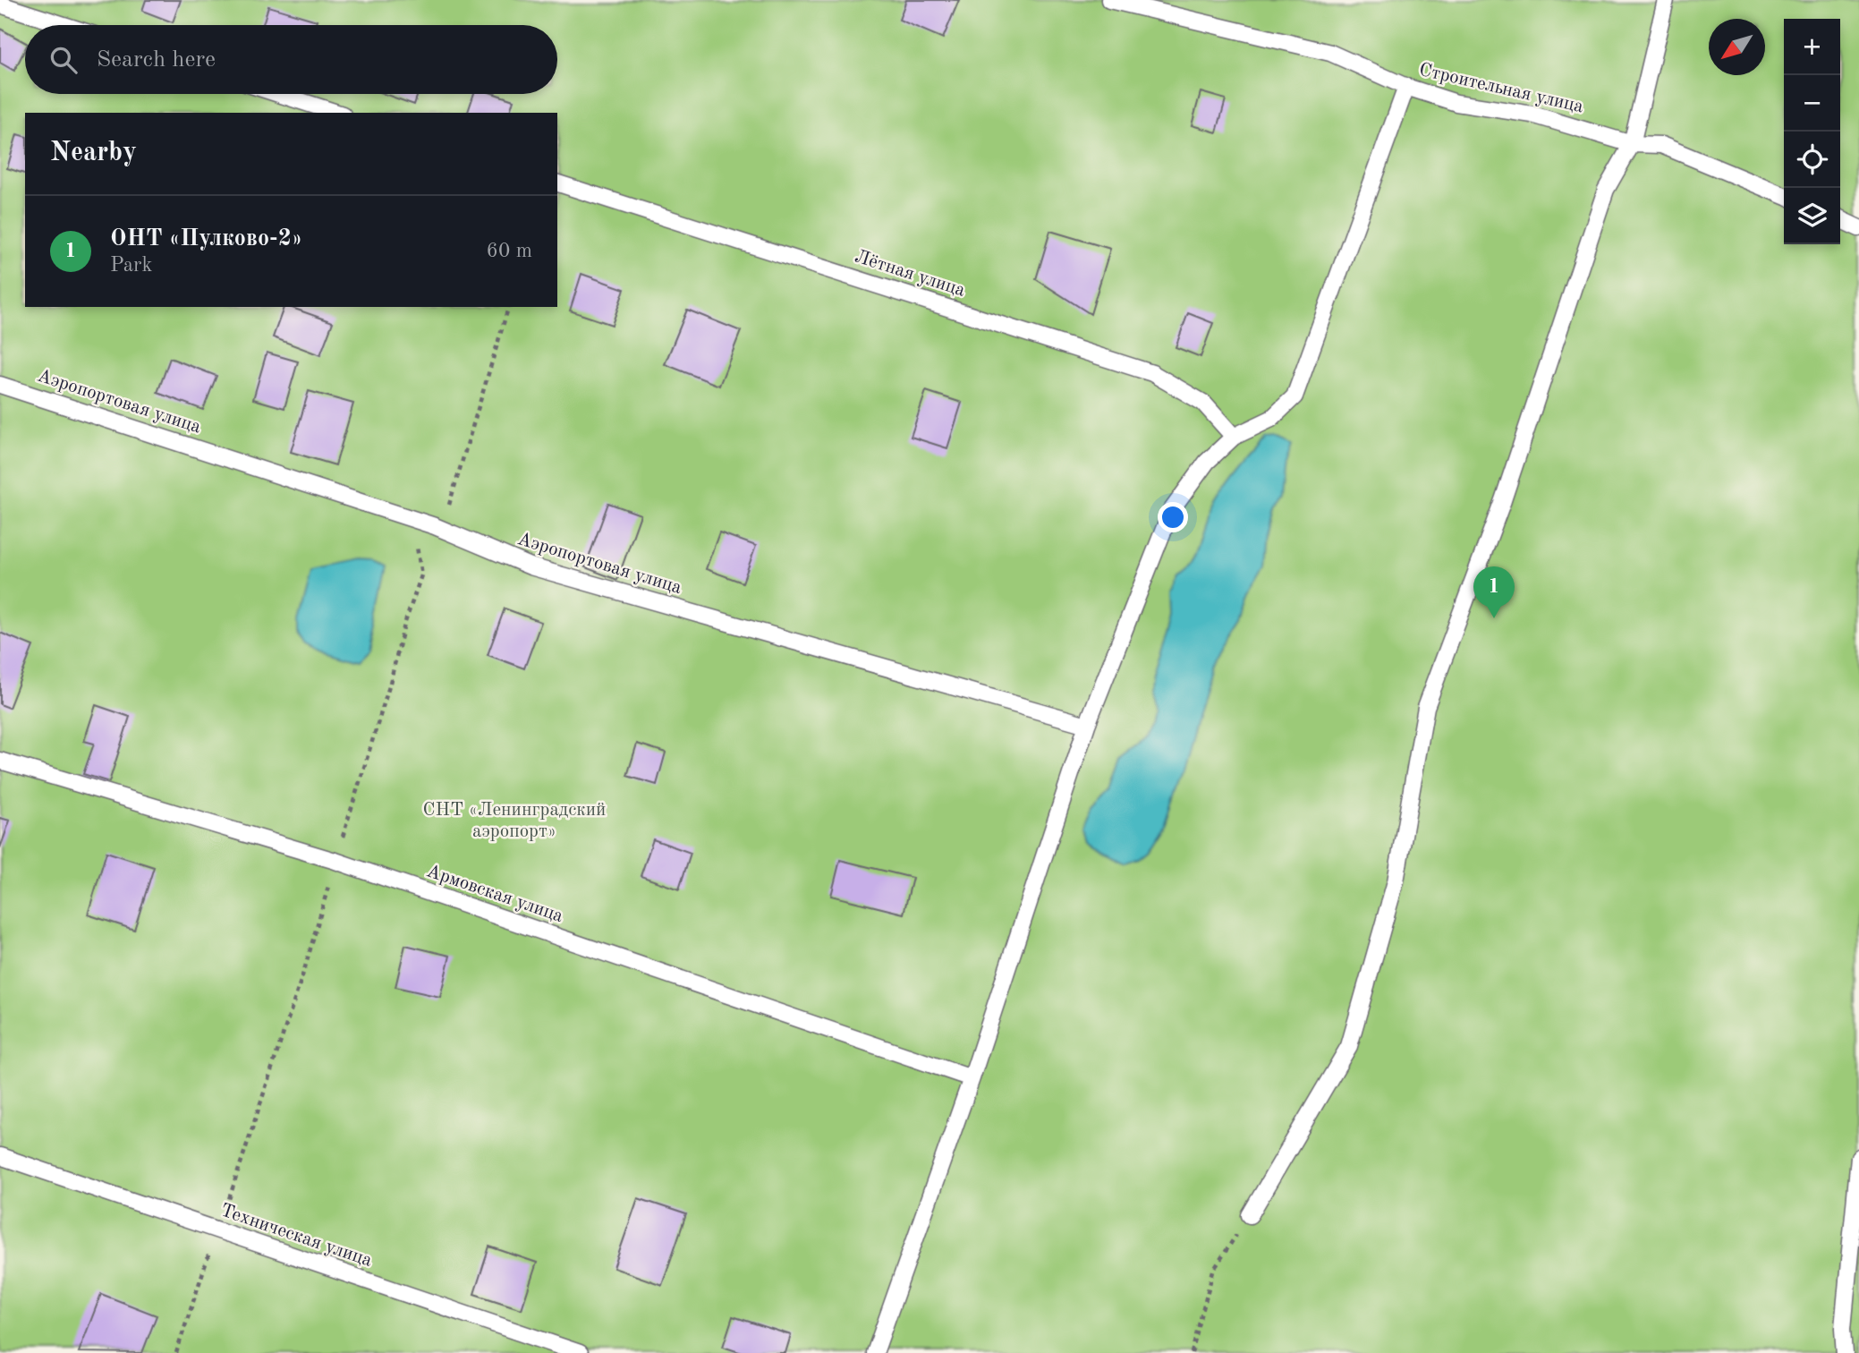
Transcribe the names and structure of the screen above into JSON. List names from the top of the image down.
{
  "streets": {
    "lane": [
      "Строительная улица",
      "Лётная улица",
      "Аэропортовая улица",
      "Армовская улица",
      "Техническая улица"
    ]
  },
  "parks": ["СНТ «Ленинградский аэропорт»"],
  "north": "bottom left",
  "page": {
    "map_buttons": ["+", "−"],
    "search": "Search here",
    "heading": "Nearby",
    "list": [
      {
        "mark": "1",
        "name": "ОНТ «Пулково-2»",
        "note": "Park",
        "value": "60 m"
      }
    ],
    "pins": "1"
  }
}
